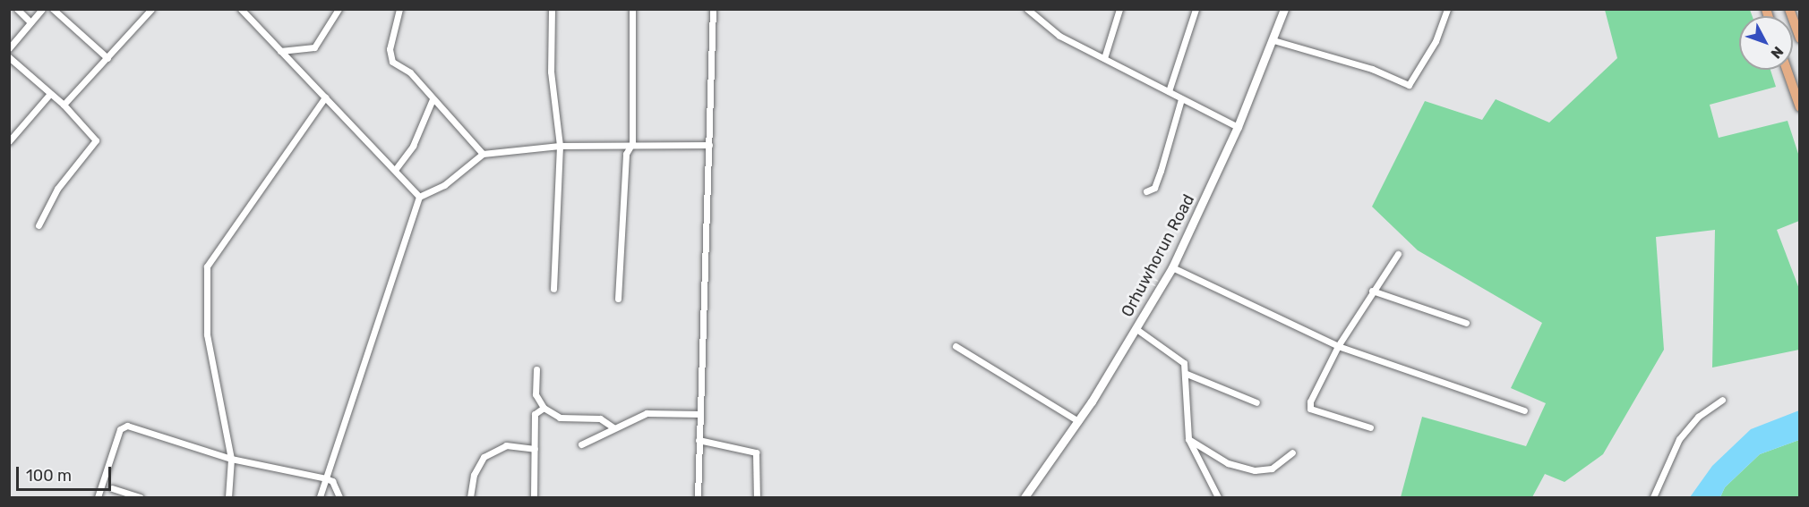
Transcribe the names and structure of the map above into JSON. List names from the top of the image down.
{
  "streets": {
    "street": ["Orhuwhorun Road"]
  },
  "scale_bar": "100 m",
  "north": "bottom right"
}
